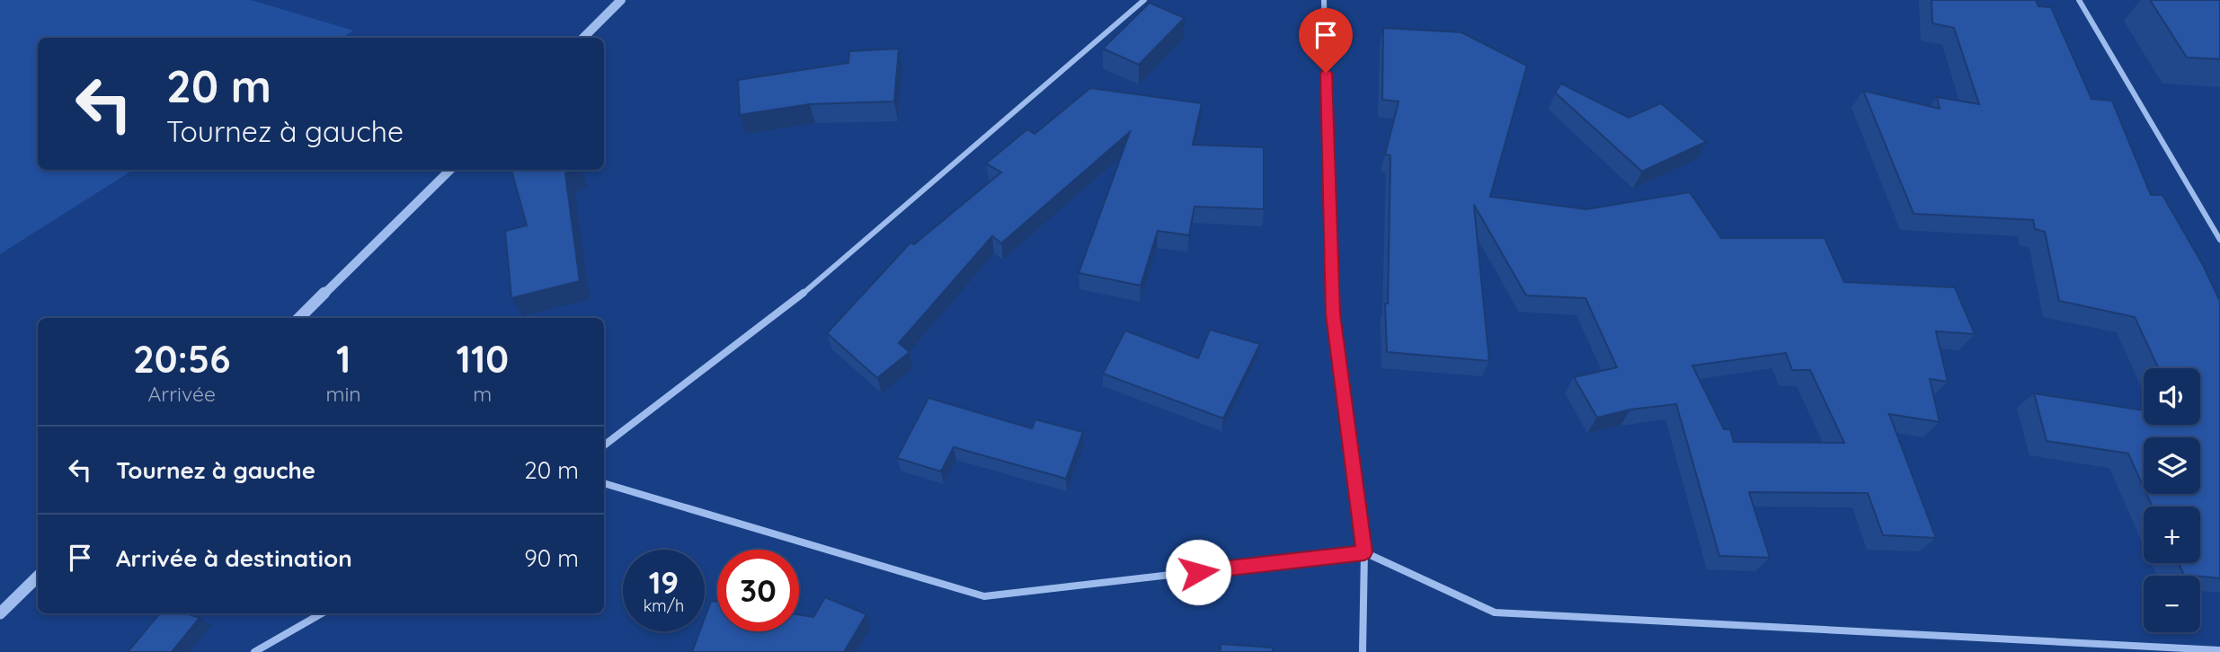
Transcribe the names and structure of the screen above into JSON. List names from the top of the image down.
{
  "page": {
    "turn": ["20 m", "Tournez à gauche"],
    "eta": [
      "20:56",
      "Arrivée",
      "1",
      "min",
      "110",
      "m"
    ],
    "map_buttons": ["+", "−"],
    "list": [
      {
        "name": "Tournez à gauche",
        "value": "20 m"
      },
      {
        "name": "Arrivée à destination",
        "value": "90 m"
      }
    ],
    "speed": "19 km/h",
    "limit": "30"
  }
}
